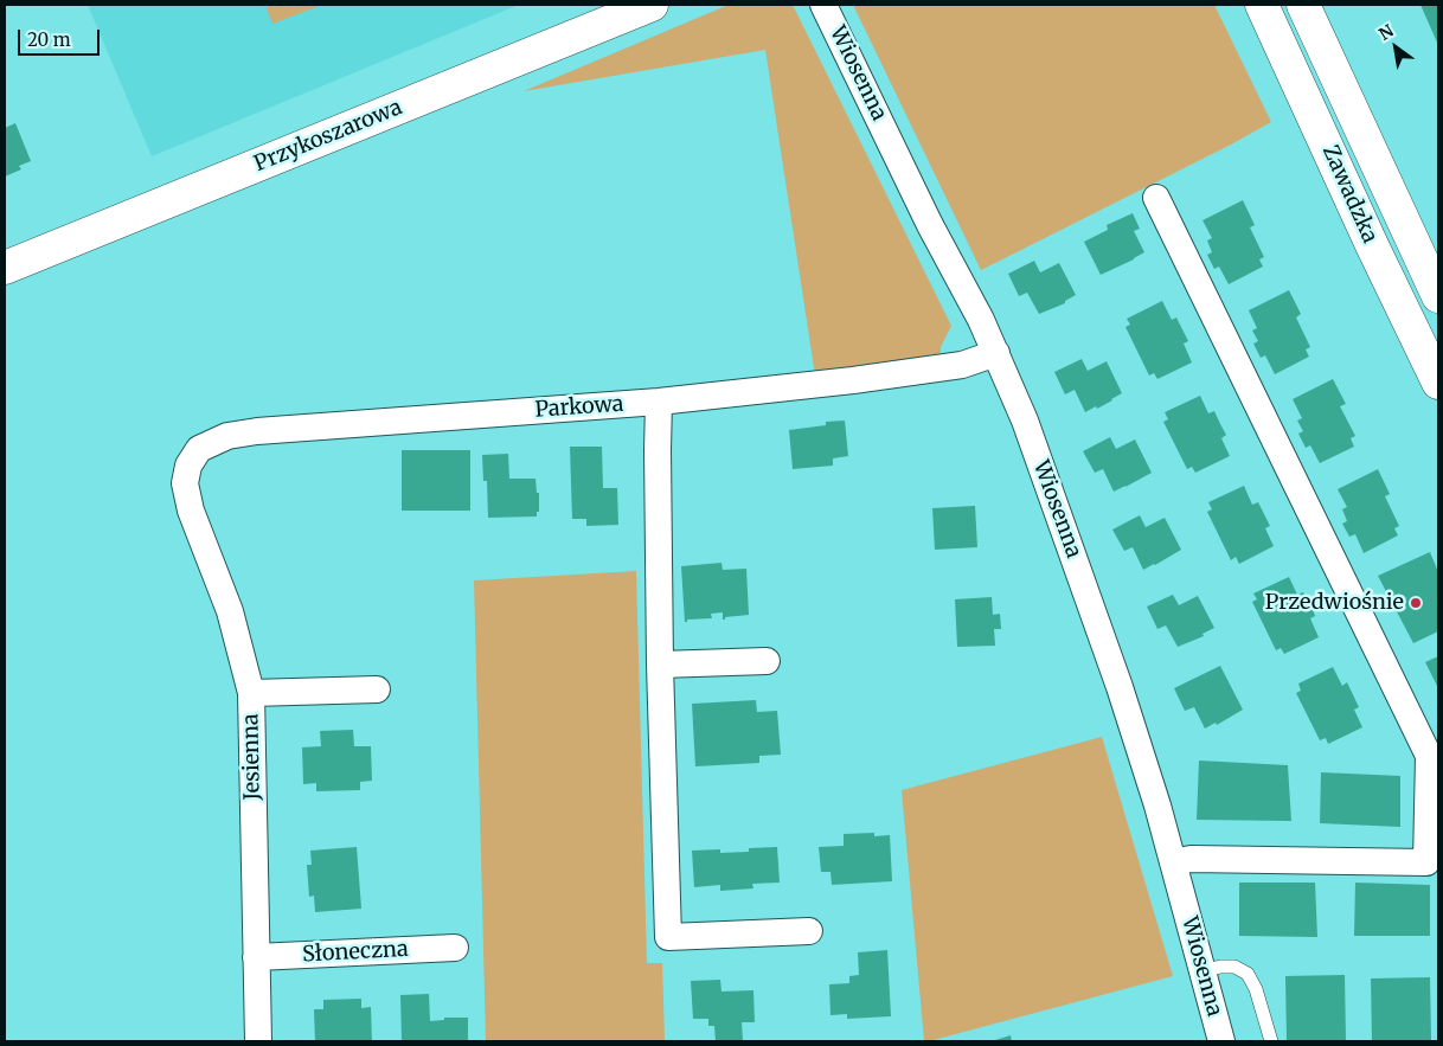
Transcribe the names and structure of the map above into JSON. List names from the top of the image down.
{
  "streets": {
    "street": [
      "Wiosenna",
      "Przykoszarowa",
      "Zawadzka",
      "Parkowa",
      "Jesienna",
      "Słoneczna"
    ]
  },
  "crossings": [
    ["Wiosenna", "Parkowa"],
    ["Parkowa", "Jesienna"],
    ["Jesienna", "Słoneczna"]
  ],
  "places": ["Przedwiośnie"],
  "scale_bar": "20 m",
  "north": "top left"
}
